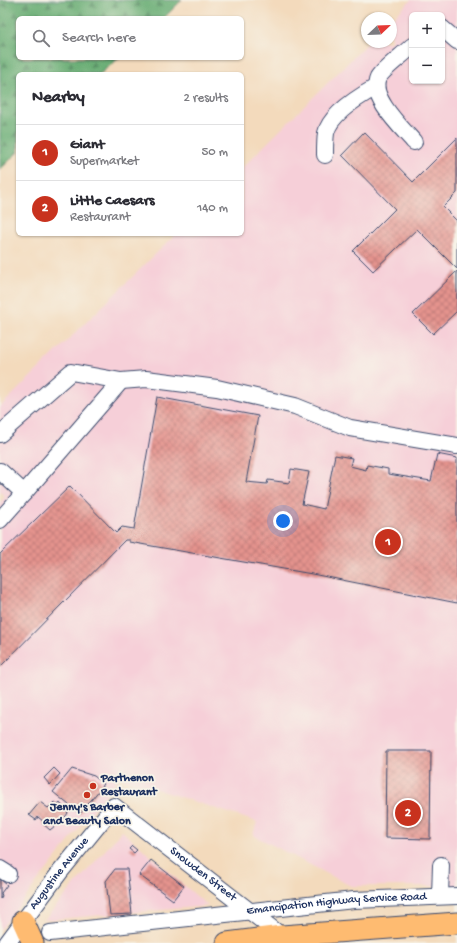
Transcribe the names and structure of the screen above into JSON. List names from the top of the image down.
{
  "streets": {
    "street": ["Augustine Avenue", "Snowden Street", "Emancipation Highway Service Road"]
  },
  "crossings": [
    ["Augustine Avenue", "Snowden Street"],
    ["Snowden Street", "Emancipation Highway Service Road"]
  ],
  "places": ["Parthenon Restaurant", "Jenny's Barber and Beauty Salon"],
  "north": "top right",
  "page": {
    "map_buttons": ["+", "−"],
    "search": "Search here",
    "heading": ["Nearby", "2 results"],
    "list": [
      {
        "mark": "1",
        "name": "Giant",
        "note": "Supermarket",
        "value": "50 m"
      },
      {
        "mark": "2",
        "name": "Little Caesars",
        "note": "Restaurant",
        "value": "140 m"
      }
    ],
    "pins": ["1", "2"]
  }
}
